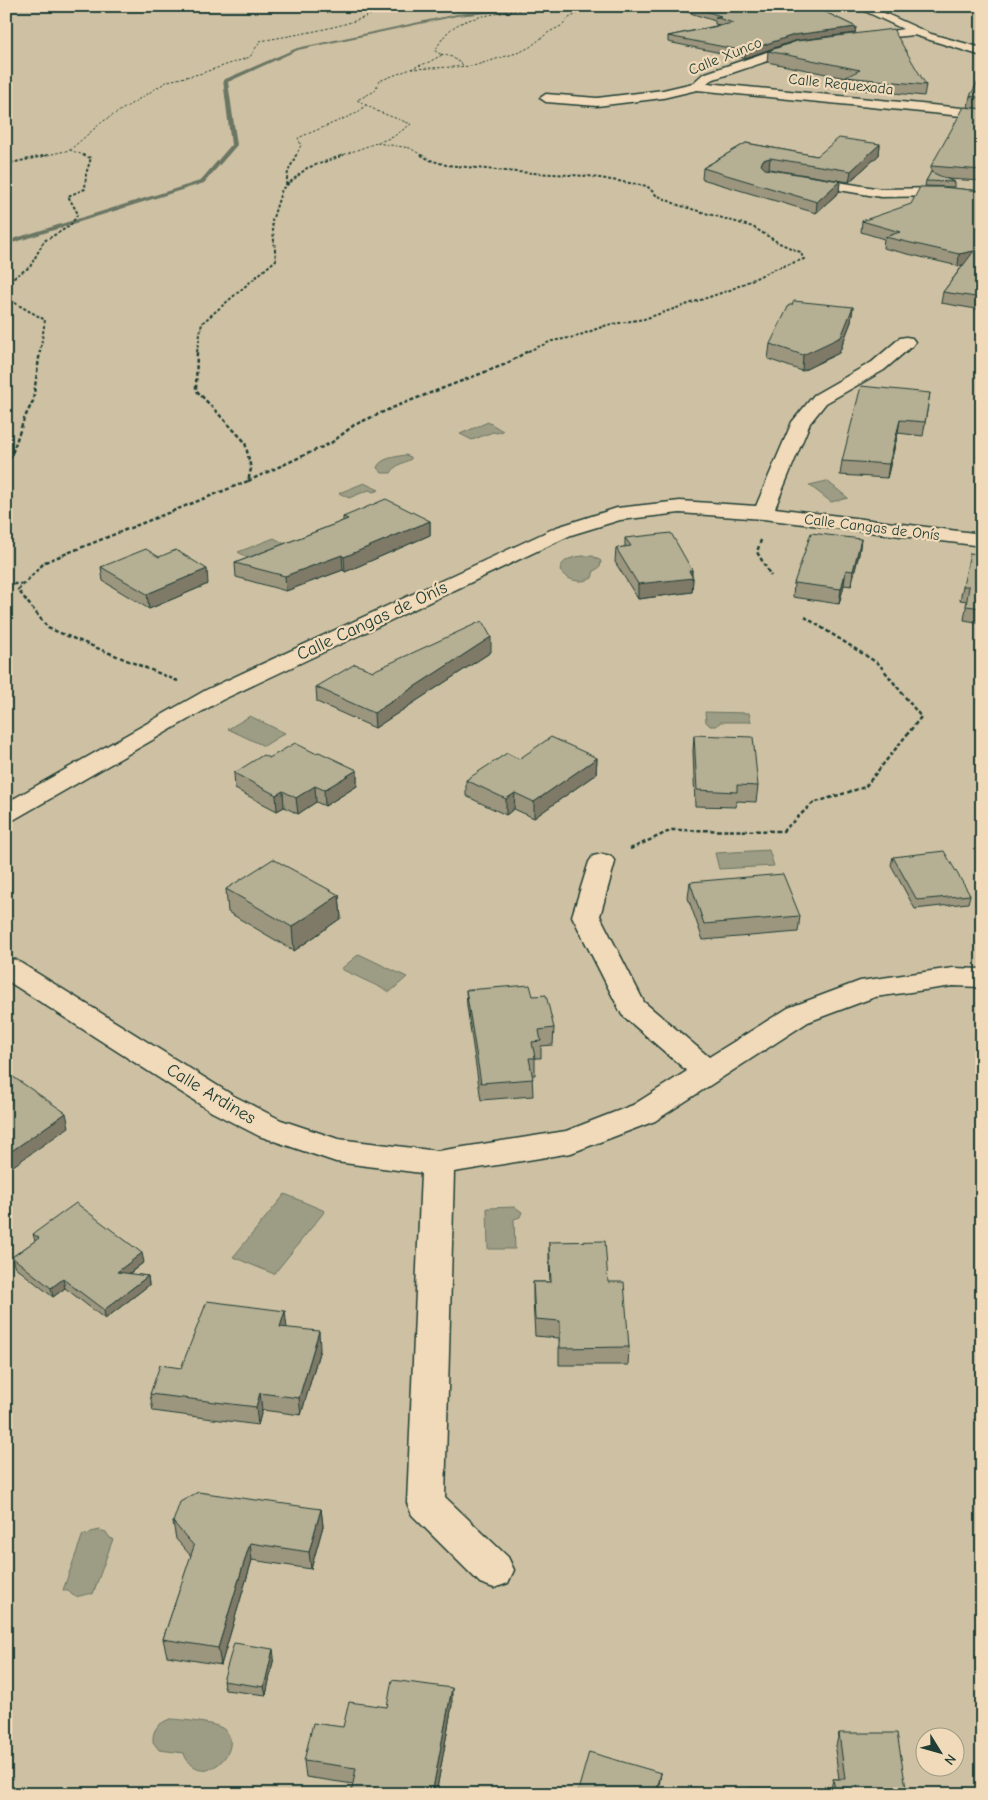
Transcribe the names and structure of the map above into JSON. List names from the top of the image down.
{
  "streets": {
    "street": [
      "Calle Xunco",
      "Calle Requexada",
      "Calle Cangas de Onís",
      "Calle Ardines"
    ]
  },
  "crossings": [
    ["Calle Xunco", "Calle Requexada"]
  ],
  "north": "bottom right"
}
